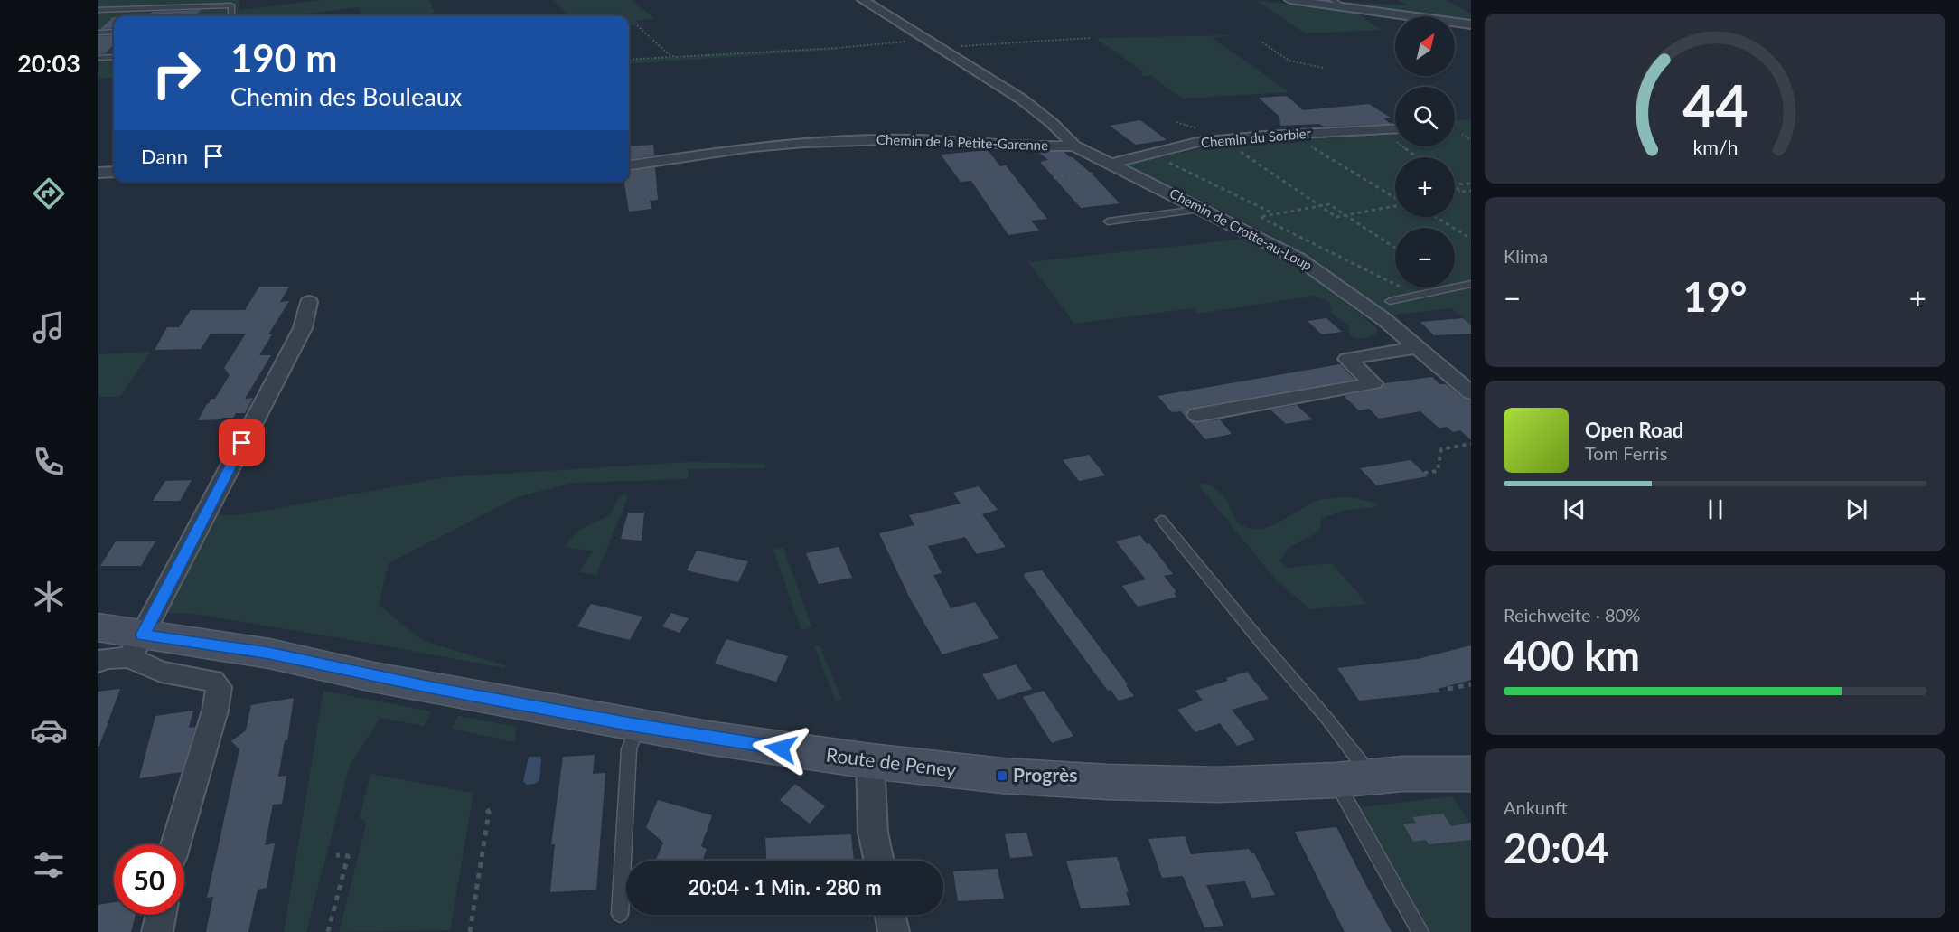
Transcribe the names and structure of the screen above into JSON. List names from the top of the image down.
{
  "streets": {
    "main road": ["Route de Peney"],
    "street": ["Chemin du Sorbier", "Chemin de la Petite-Garenne", "Chemin de Crotte-au-Loup"]
  },
  "crossings": [
    ["Chemin du Sorbier", "Chemin de Crotte-au-Loup"],
    ["Chemin de la Petite-Garenne", "Chemin de Crotte-au-Loup"]
  ],
  "places": {
    "transit": ["Progrès"]
  },
  "north": "top right",
  "page": {
    "tabs": "20:03",
    "map_buttons": ["+", "−"],
    "turn": ["190 m", "Chemin des Bouleaux"],
    "then": "Dann",
    "tile": [
      "Klima",
      ["Reichweite · 80%", "400 km"],
      ["Ankunft", "20:04"]
    ],
    "heat": ["−", "19°", "+"],
    "song": ["Open Road", "Tom Ferris"],
    "limit": "50",
    "trip": "20:04 · 1 Min. · 280 m",
    "gauge": ["44", "km/h"]
  }
}
